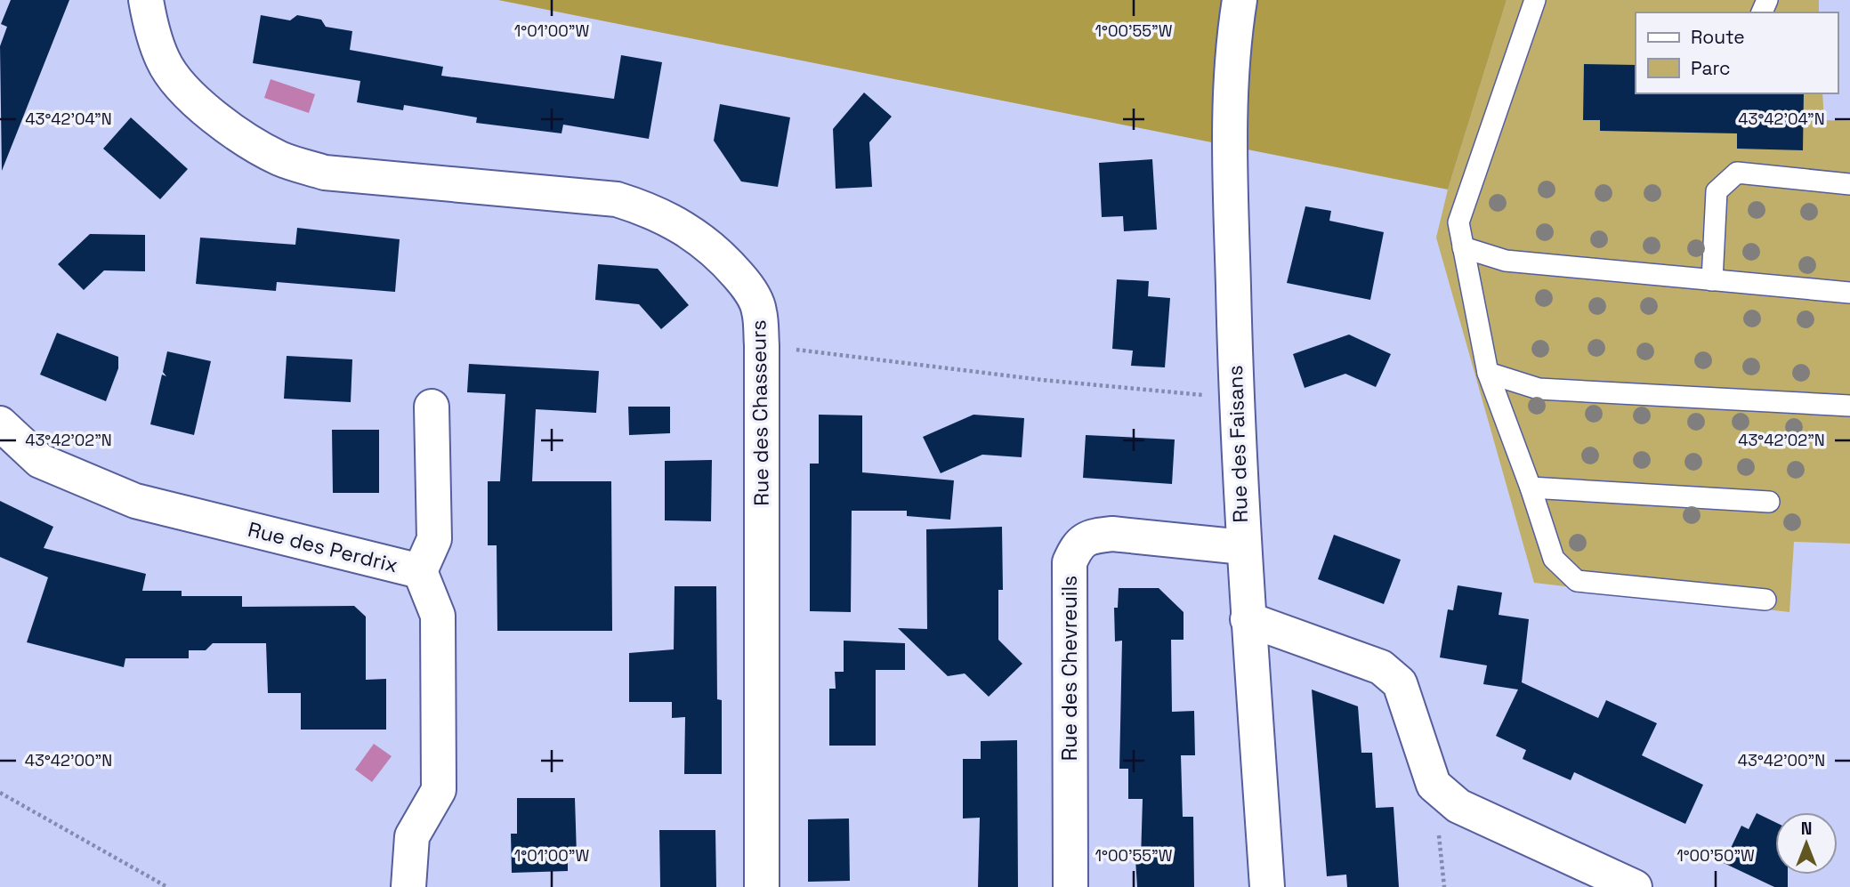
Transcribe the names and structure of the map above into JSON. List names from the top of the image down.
{
  "streets": {
    "street": [
      "Rue des Chasseurs",
      "Rue des Faisans",
      "Rue des Perdrix",
      "Rue des Chevreuils"
    ]
  },
  "crossings": [
    ["Rue des Faisans", "Rue des Chevreuils"]
  ],
  "legend": ["Route", "Parc"],
  "north": "top",
  "coordinates": [
    "1°01'00\"W",
    "1°00'55\"W",
    "43°42'04\"N",
    "43°42'02\"N",
    "43°42'00\"N",
    "1°00'50\"W"
  ]
}
